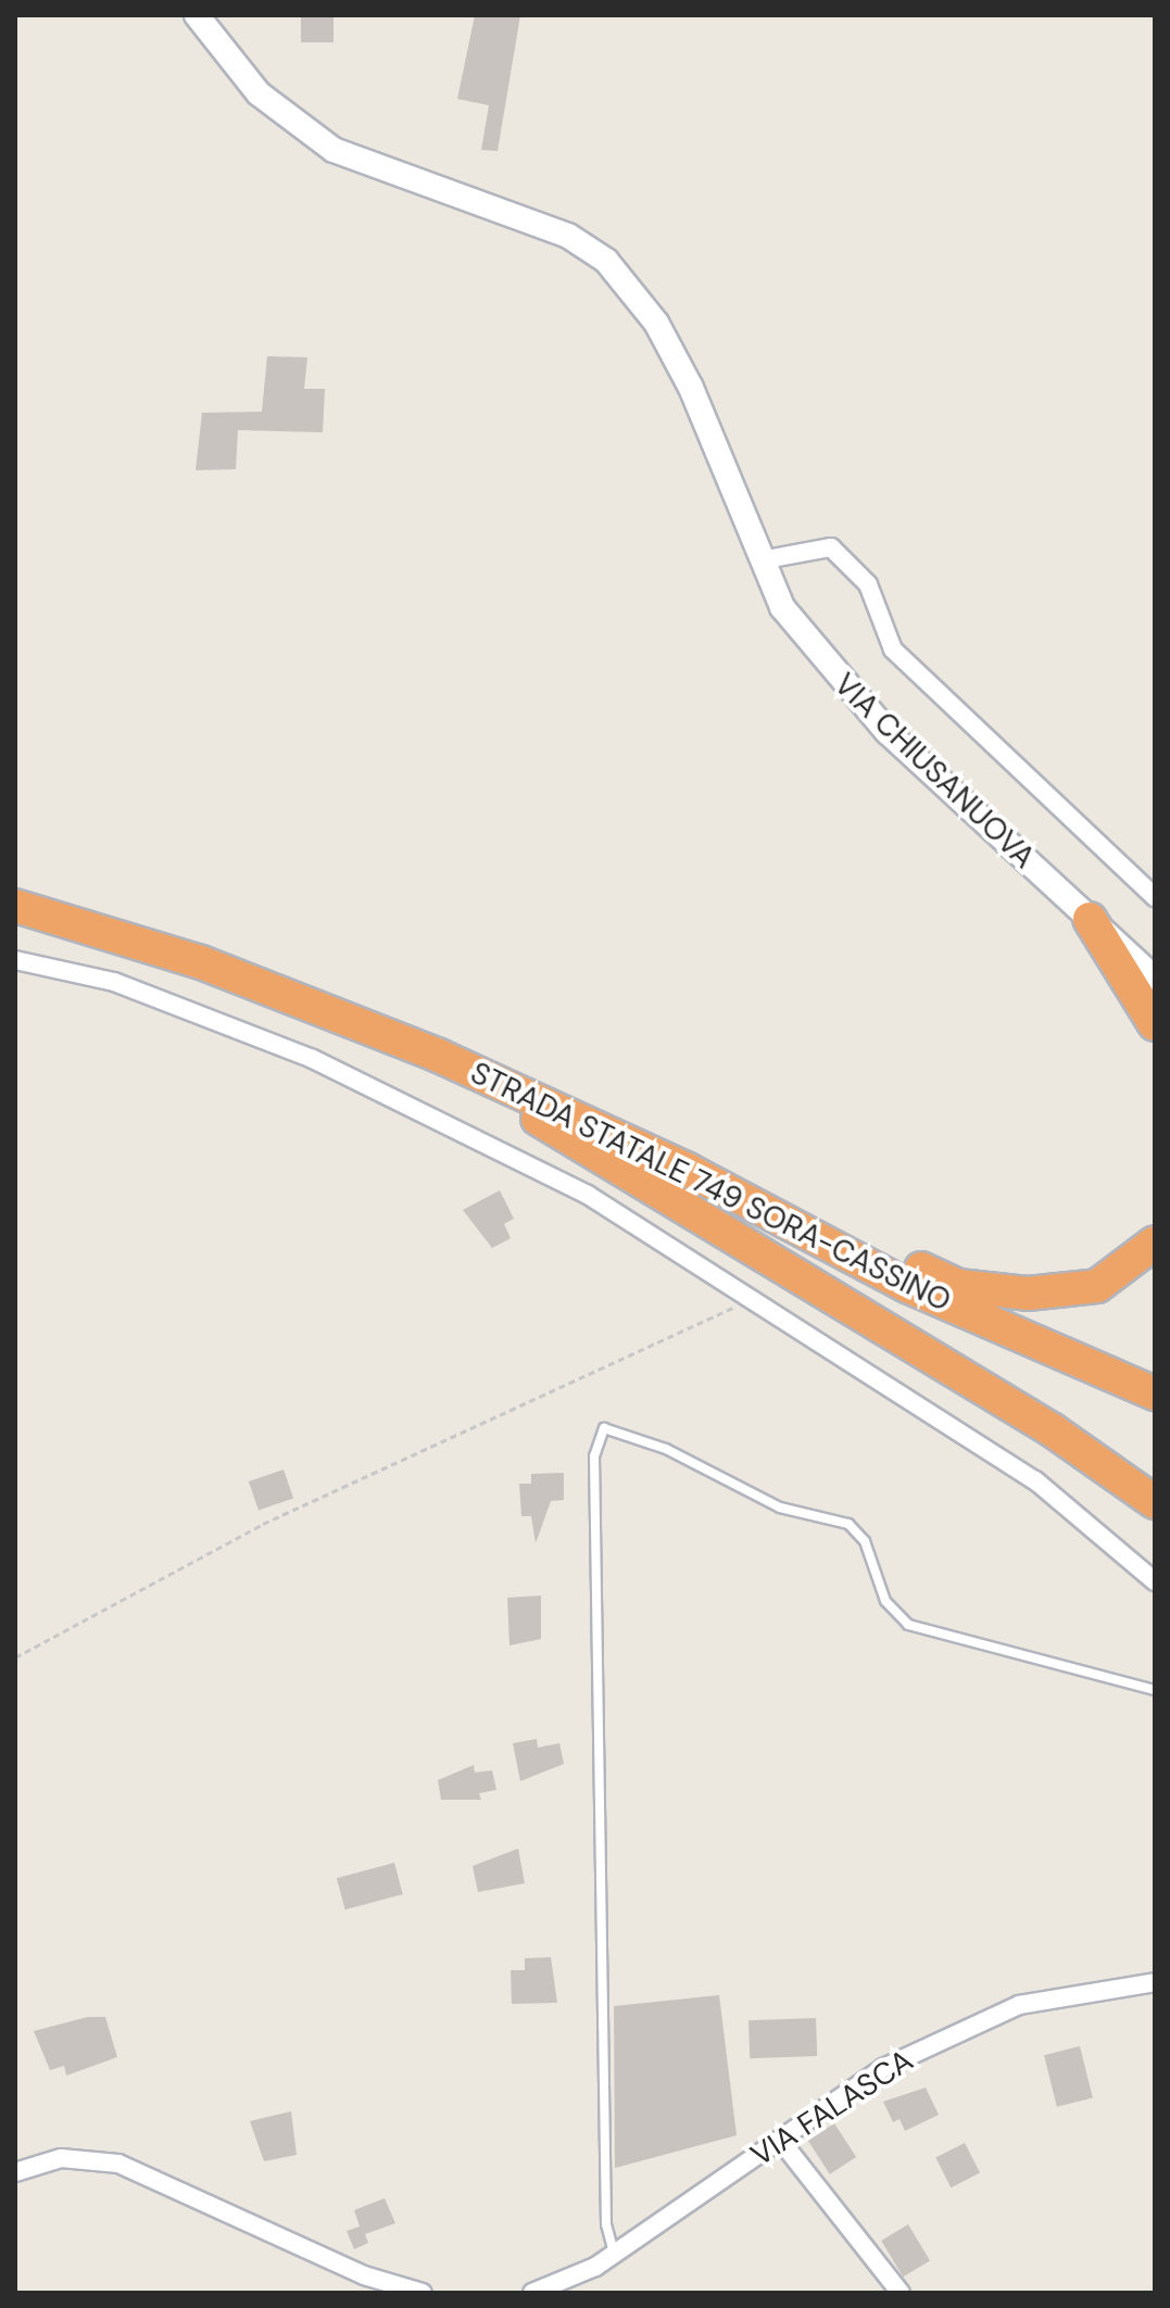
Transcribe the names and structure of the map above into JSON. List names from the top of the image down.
{
  "streets": {
    "highway": ["STRADA STATALE 749 SORA-CASSINO"],
    "street": ["VIA CHIUSANUOVA", "VIA FALASCA"]
  }
}
